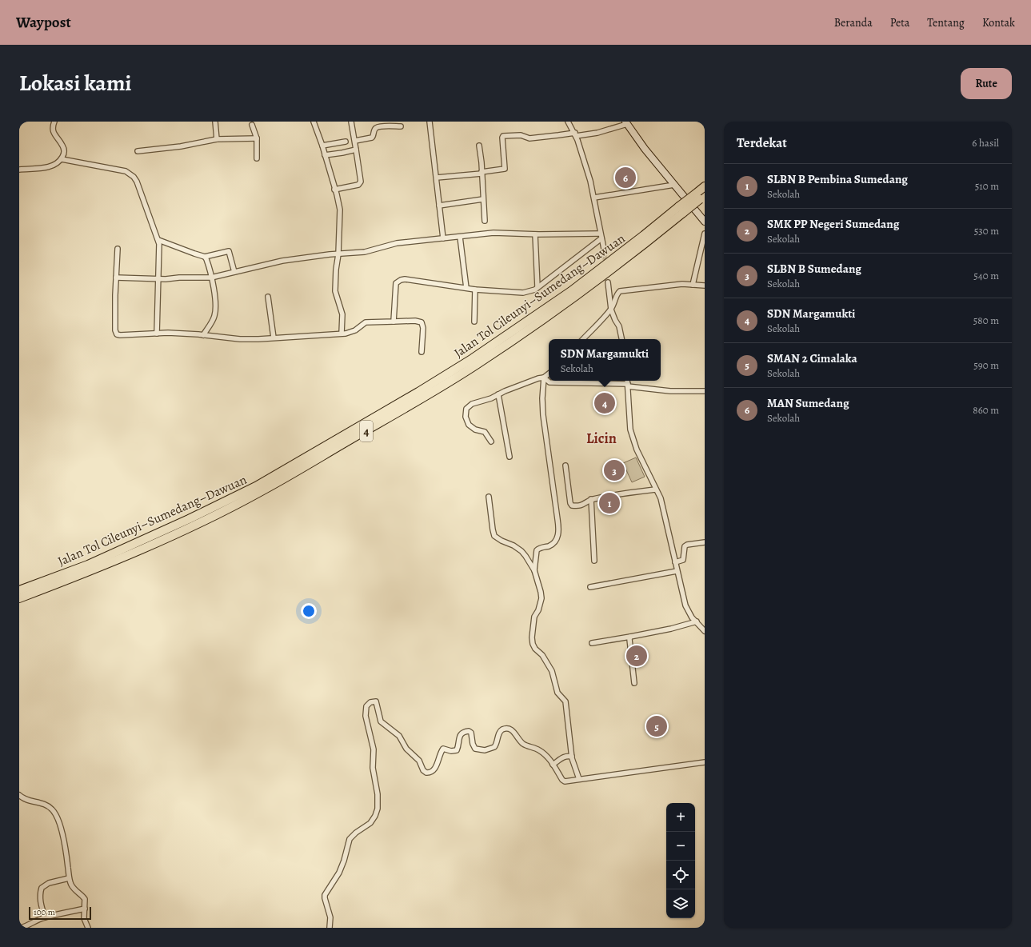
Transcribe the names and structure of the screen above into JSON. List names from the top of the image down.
{
  "streets": {
    "highway": ["Jalan Tol Cileunyi–Sumedang–Dawuan", "4"]
  },
  "districts": ["Licin"],
  "scale_bar": "100 m",
  "page": {
    "header": "Waypost",
    "nav": [
      "Beranda",
      "Peta",
      "Tentang",
      "Kontak"
    ],
    "title": "Lokasi kami",
    "buttons": "Rute",
    "heading": ["Terdekat", "6 hasil"],
    "list": [
      {
        "mark": "1",
        "name": "SLBN B Pembina Sumedang",
        "note": "Sekolah",
        "value": "510 m"
      },
      {
        "mark": "2",
        "name": "SMK PP Negeri Sumedang",
        "note": "Sekolah",
        "value": "530 m"
      },
      {
        "mark": "3",
        "name": "SLBN B Sumedang",
        "note": "Sekolah",
        "value": "540 m"
      },
      {
        "mark": "4",
        "name": "SDN Margamukti",
        "note": "Sekolah",
        "value": "580 m"
      },
      {
        "mark": "5",
        "name": "SMAN 2 Cimalaka",
        "note": "Sekolah",
        "value": "590 m"
      },
      {
        "mark": "6",
        "name": "MAN Sumedang",
        "note": "Sekolah",
        "value": "860 m"
      }
    ],
    "pins": [
      "6",
      "4",
      "3",
      "1",
      "2",
      "5"
    ],
    "popup": ["SDN Margamukti", "Sekolah"],
    "map_buttons": ["+", "−"],
    "scale": "100 m"
  }
}
